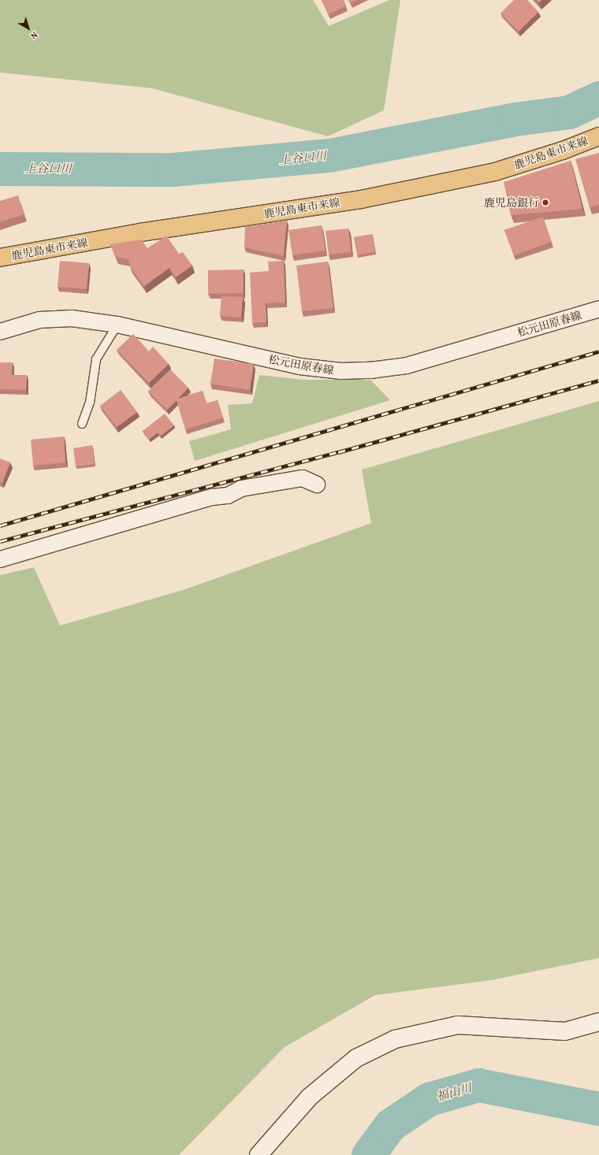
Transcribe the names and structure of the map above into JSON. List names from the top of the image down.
{
  "streets": {
    "main road": ["鹿児島東市来線"],
    "street": ["松元田原春線"]
  },
  "water": ["上谷口川", "福山川"],
  "places": ["鹿児島銀行"],
  "north": "bottom right"
}
